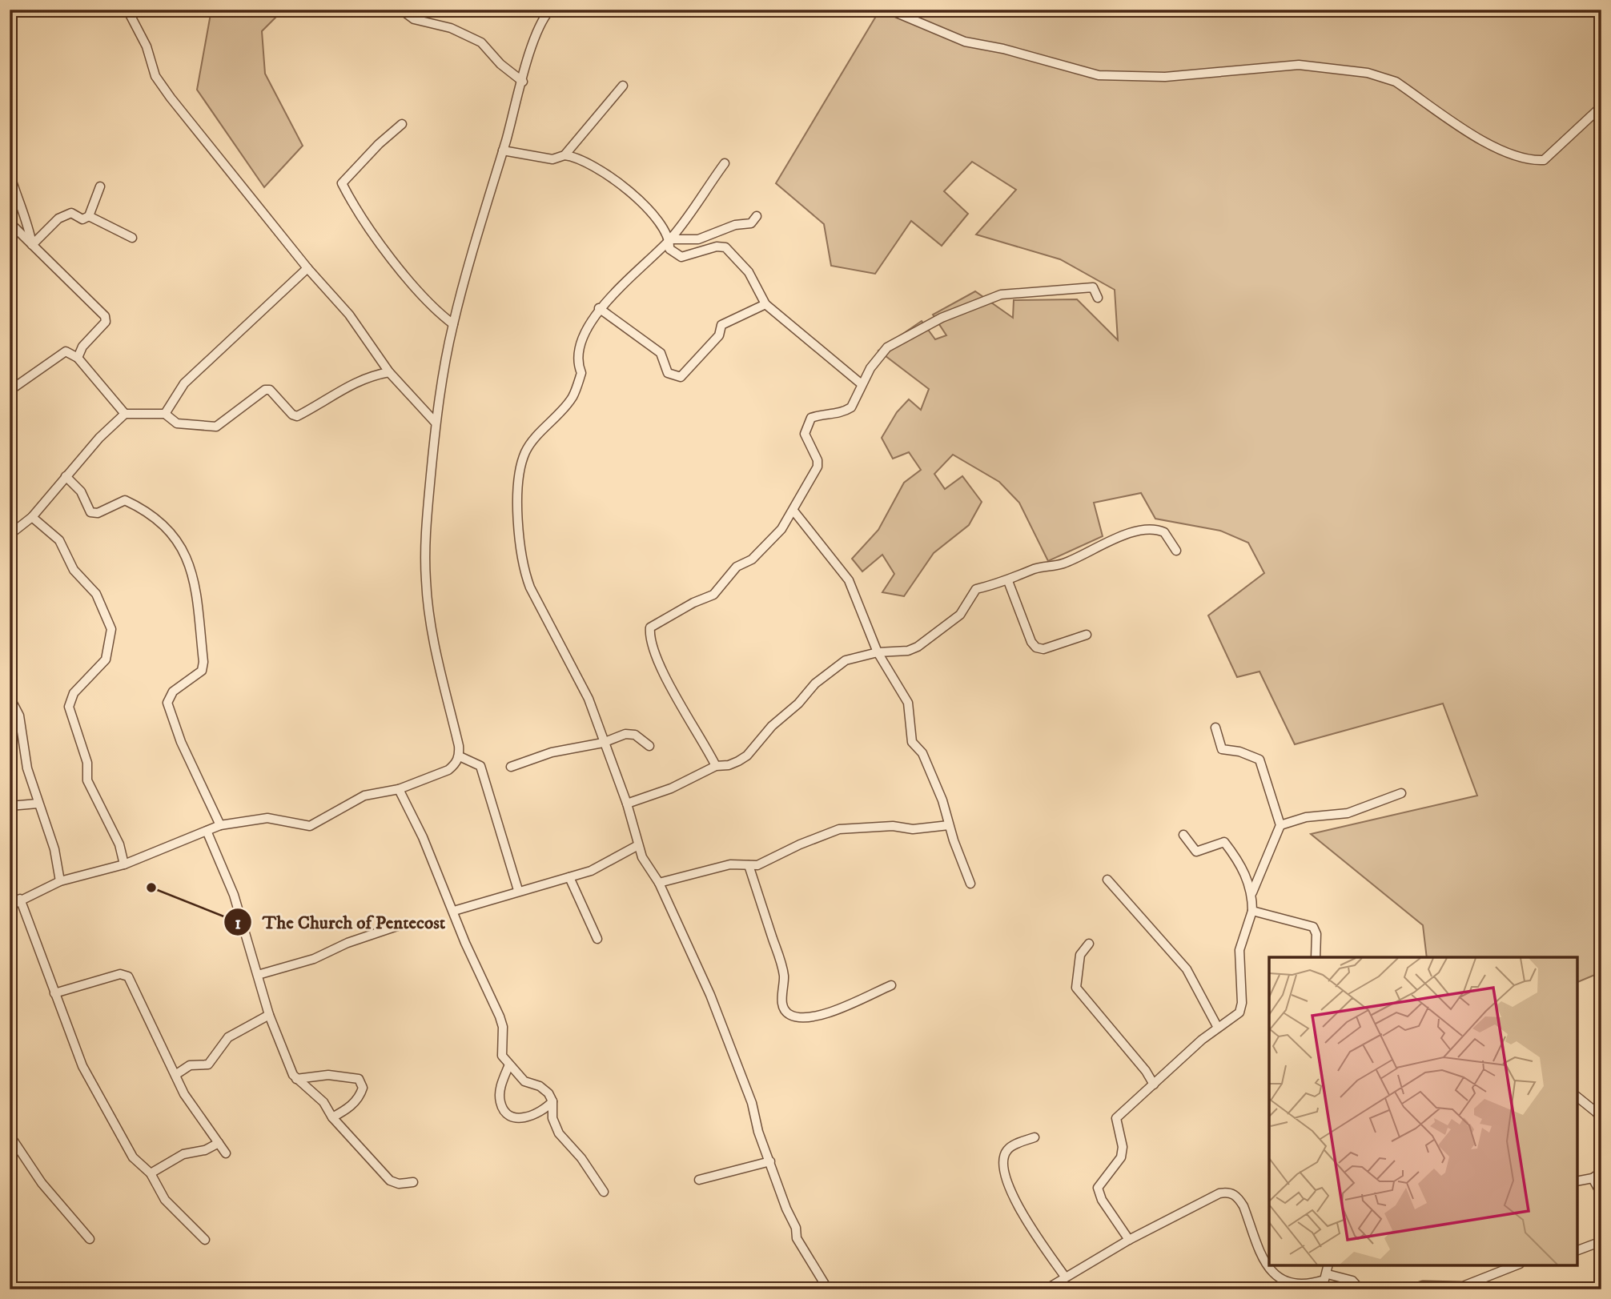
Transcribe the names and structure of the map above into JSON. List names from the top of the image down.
{
  "places": ["The Church of Pentecost"]
}
